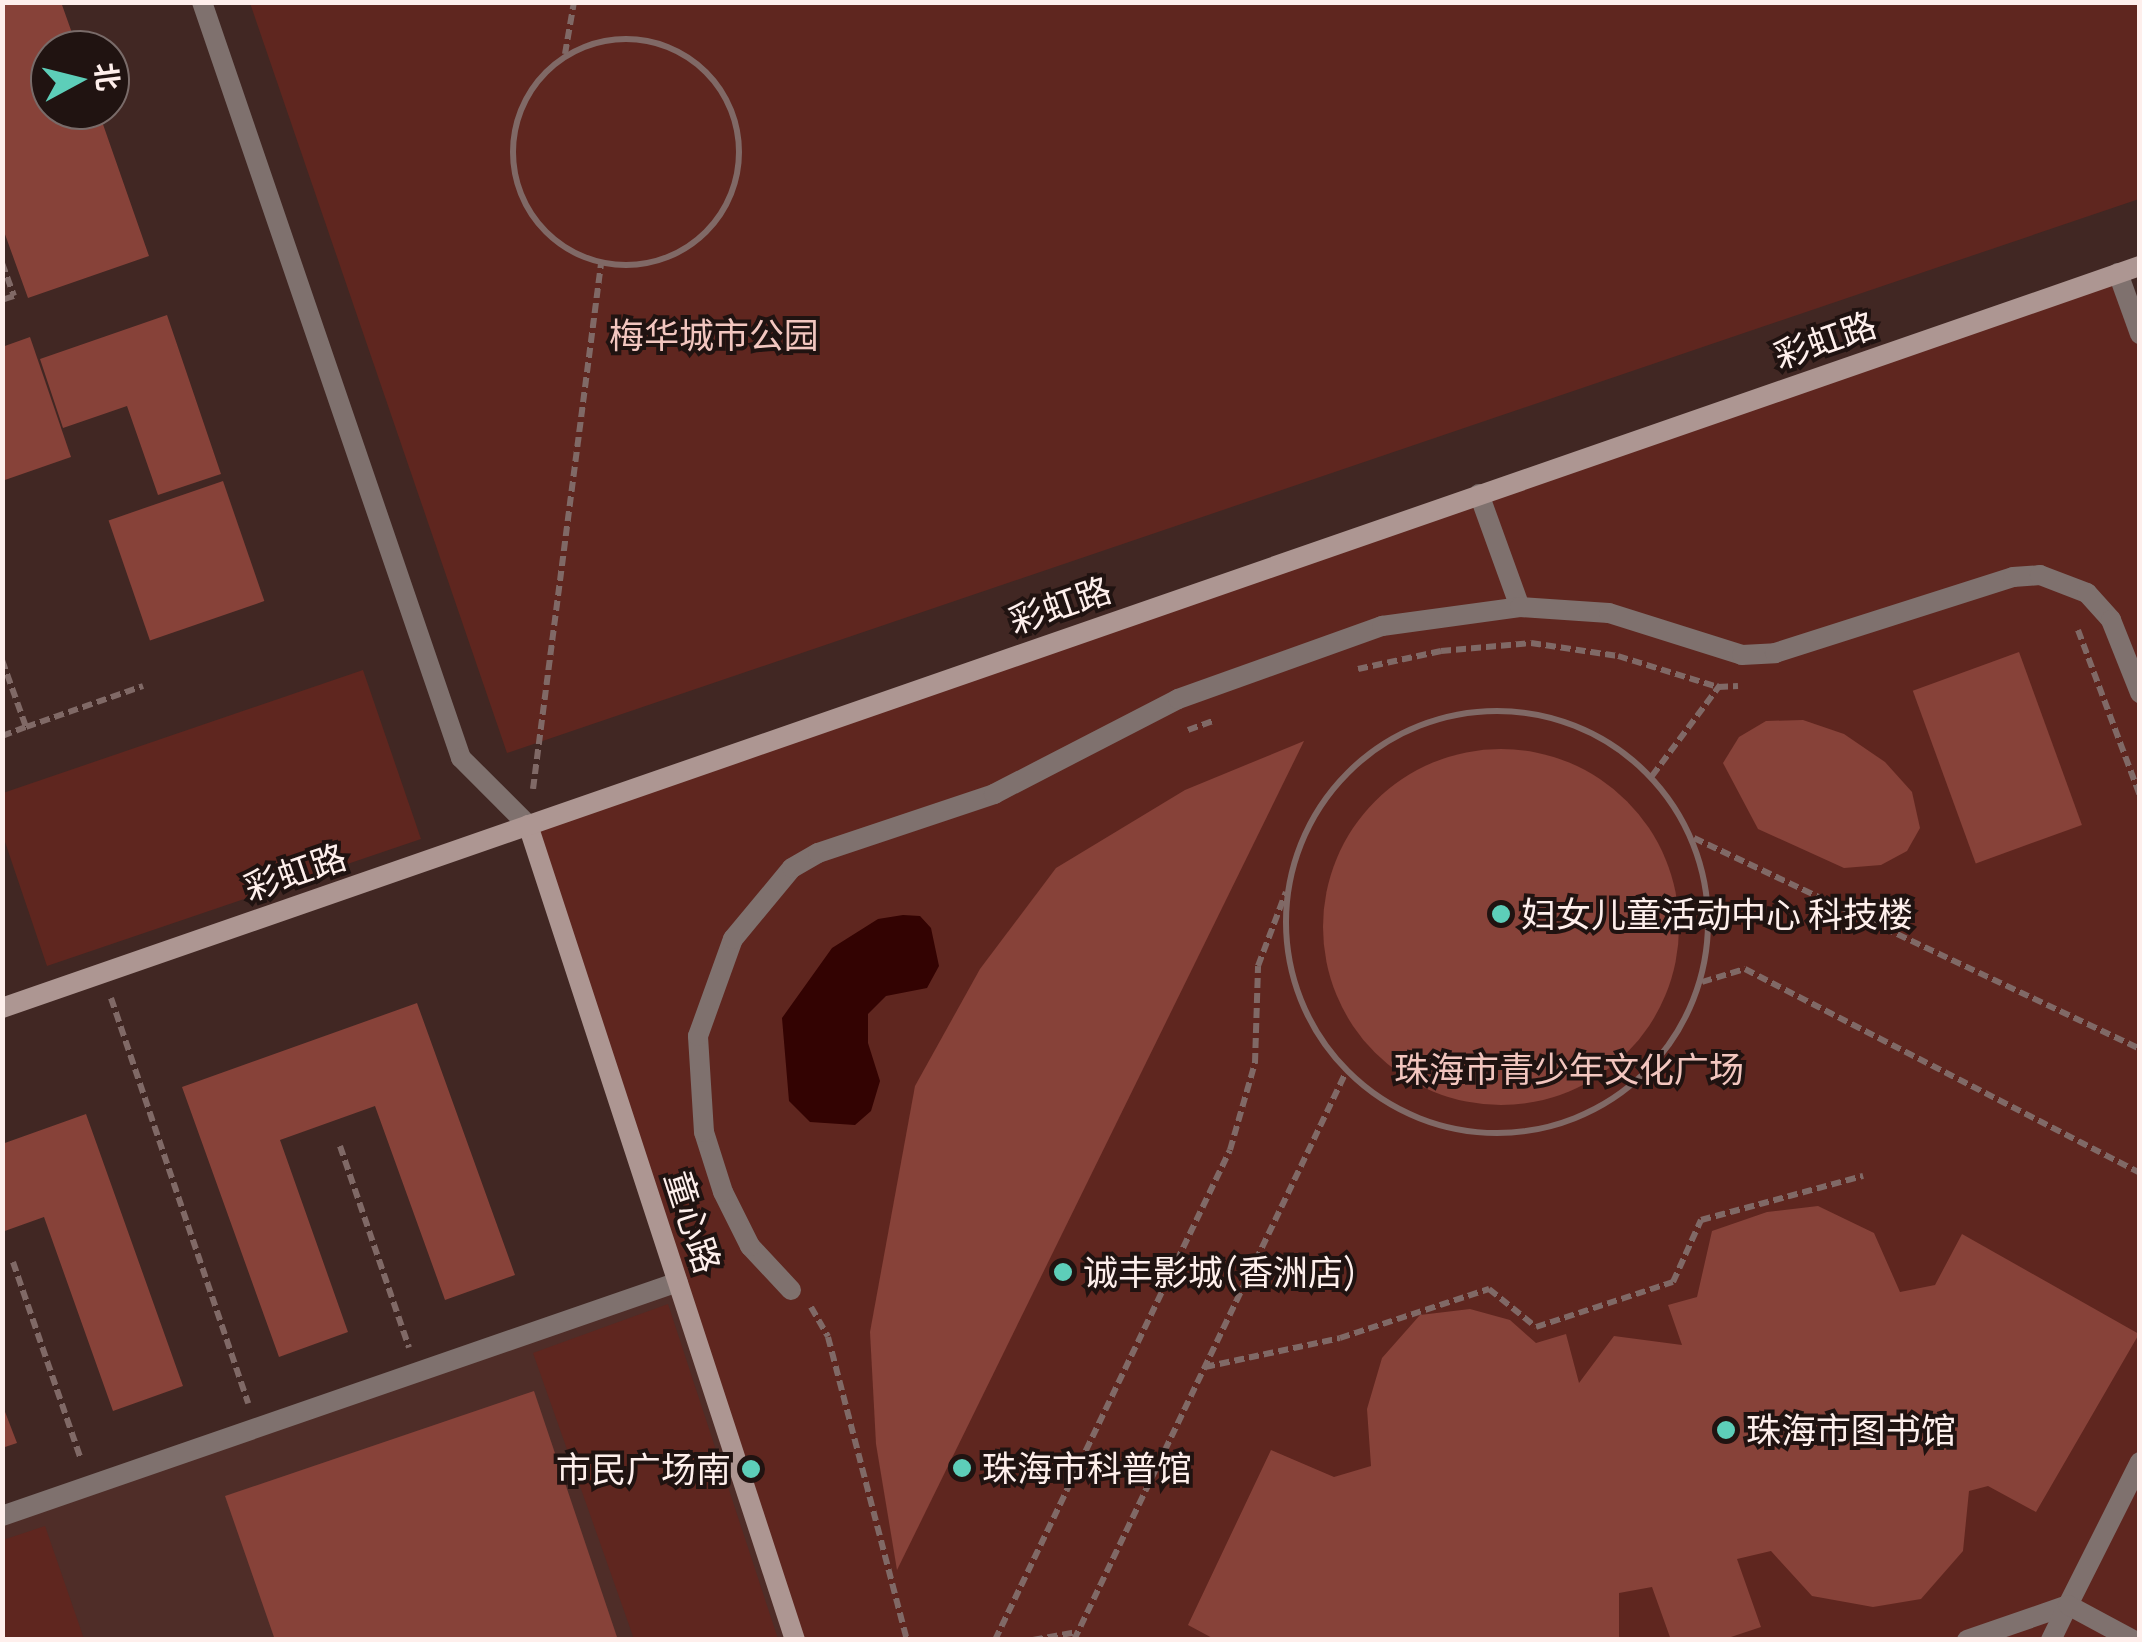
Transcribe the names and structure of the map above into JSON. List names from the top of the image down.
{
  "streets": {
    "street": ["彩虹路", "童心路"]
  },
  "crossings": [
    ["彩虹路", "童心路"]
  ],
  "parks": ["梅华城市公园", "珠海市青少年文化广场"],
  "places": [
    "妇女儿童活动中心 科技楼",
    "诚丰影城(香洲店)",
    "珠海市图书馆",
    "珠海市科普馆",
    "市民广场南"
  ],
  "north": "right"
}
